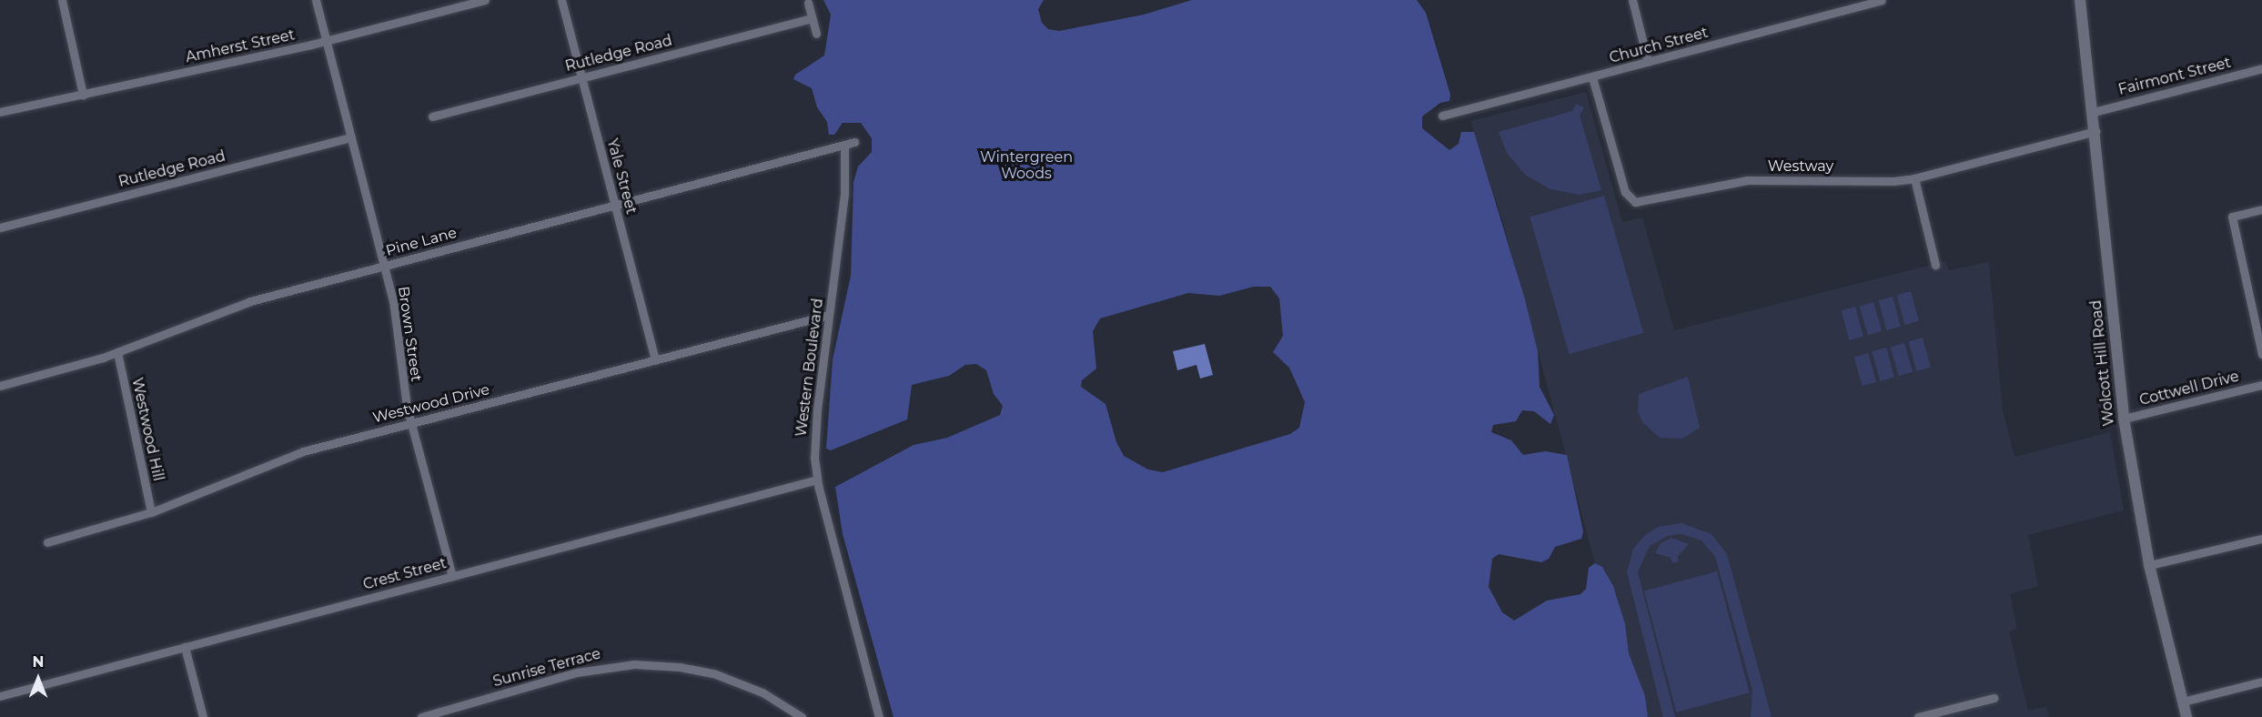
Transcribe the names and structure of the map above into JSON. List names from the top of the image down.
{
  "streets": {
    "street": [
      "Church Street",
      "Amherst Street",
      "Rutledge Road",
      "Fairmont Street",
      "Westway",
      "Yale Street",
      "Pine Lane",
      "Brown Street",
      "Wolcott Hill Road",
      "Western Boulevard",
      "Cottwell Drive",
      "Westwood Drive",
      "Westwood Hill",
      "Crest Street",
      "Sunrise Terrace"
    ]
  },
  "crossings": [
    ["Church Street", "Westway"],
    ["Amherst Street", "Brown Street"],
    ["Rutledge Road", "Yale Street"],
    ["Rutledge Road", "Brown Street"],
    ["Fairmont Street", "Wolcott Hill Road"],
    ["Westway", "Wolcott Hill Road"],
    ["Yale Street", "Pine Lane"],
    ["Yale Street", "Westwood Drive"],
    ["Pine Lane", "Brown Street"],
    ["Pine Lane", "Western Boulevard"],
    ["Pine Lane", "Westwood Hill"],
    ["Brown Street", "Westwood Drive"],
    ["Brown Street", "Crest Street"],
    ["Wolcott Hill Road", "Cottwell Drive"],
    ["Western Boulevard", "Westwood Drive"],
    ["Western Boulevard", "Crest Street"],
    ["Westwood Drive", "Westwood Hill"]
  ],
  "parks": ["Wintergreen Woods"],
  "north": "top"
}
